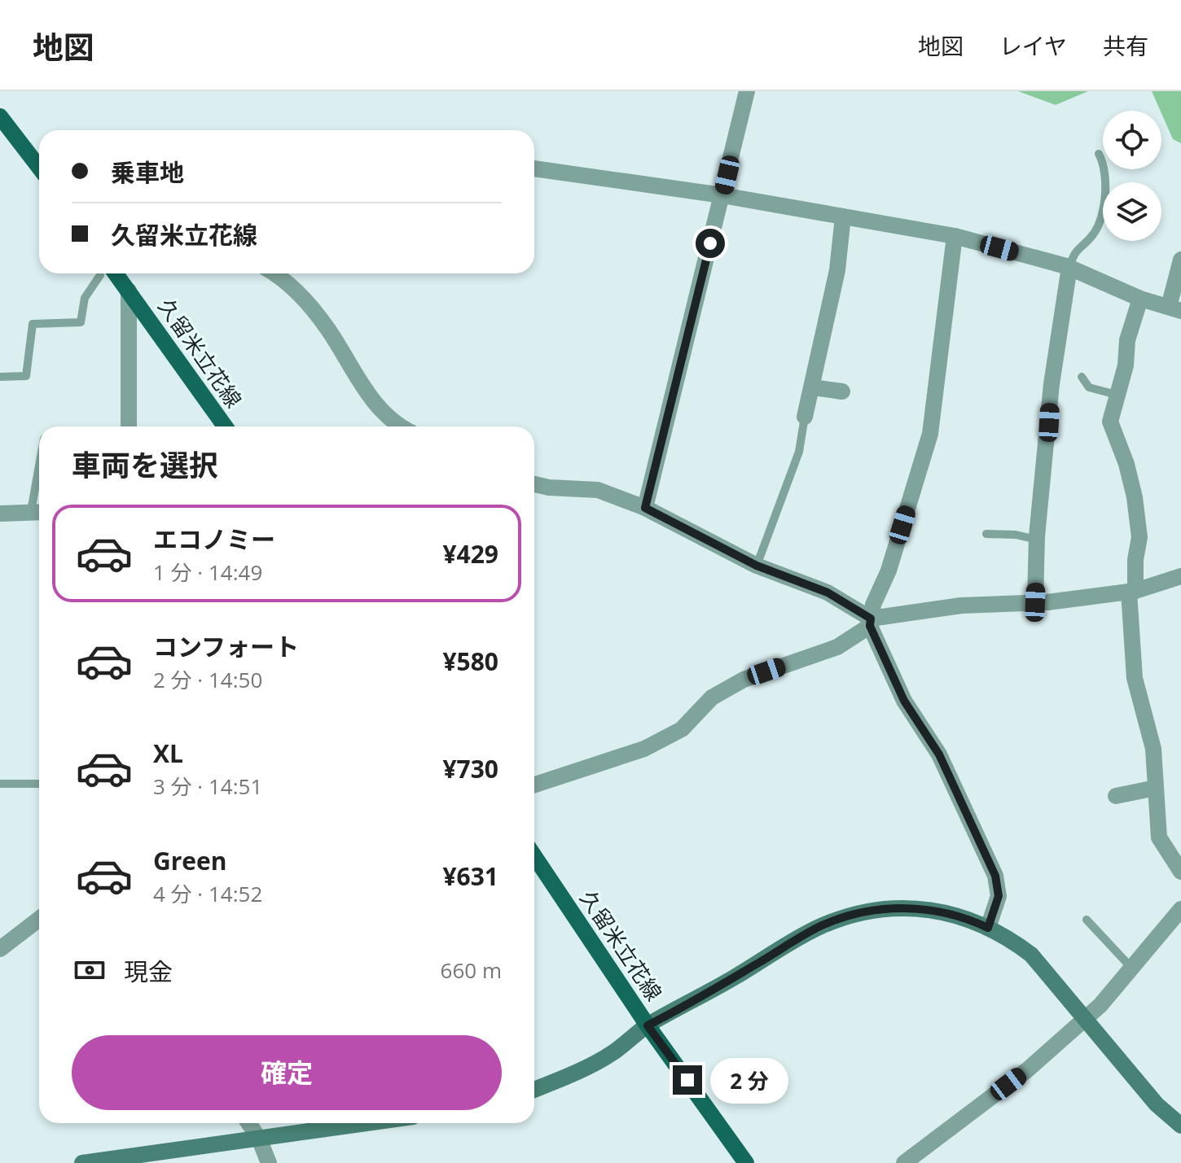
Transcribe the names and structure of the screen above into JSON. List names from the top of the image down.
{
  "streets": {
    "main road": ["久留米立花線"]
  },
  "page": {
    "header": "地図",
    "nav": ["地図", "レイヤ", "共有"],
    "banner": ["乗車地", "久留米立花線"],
    "heading": "車両を選択",
    "list": [
      {
        "name": "エコノミー",
        "note": "1 分 · 14:49",
        "value": "¥429"
      },
      {
        "name": "コンフォート",
        "note": "2 分 · 14:50",
        "value": "¥580"
      },
      {
        "name": "XL",
        "note": "3 分 · 14:51",
        "value": "¥730"
      },
      {
        "name": "Green",
        "note": "4 分 · 14:52",
        "value": "¥631"
      }
    ],
    "pay": ["現金", "660 m"],
    "buttons": "確定",
    "bubble": "2 分"
  }
}
